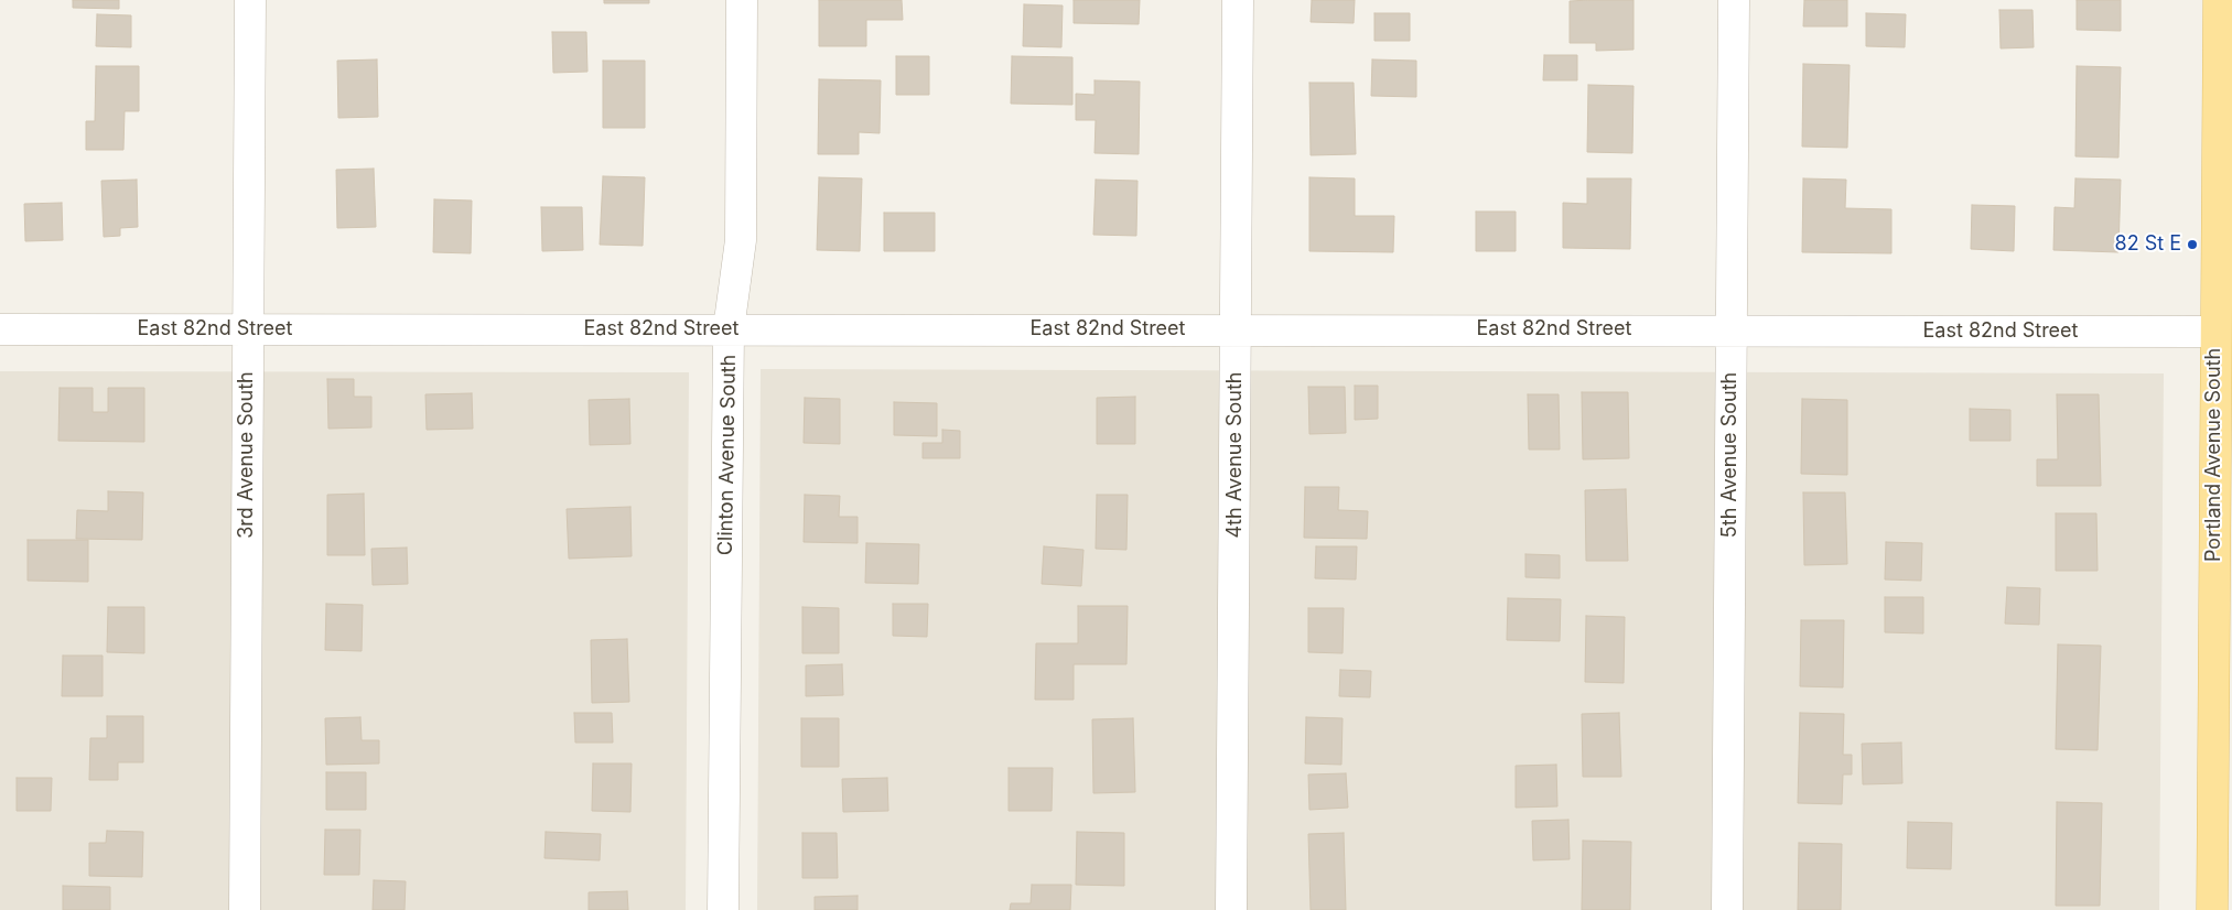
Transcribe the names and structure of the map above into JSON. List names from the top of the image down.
{
  "streets": {
    "main road": ["Portland Avenue South"],
    "street": [
      "East 82nd Street",
      "3rd Avenue South",
      "Clinton Avenue South",
      "4th Avenue South",
      "5th Avenue South"
    ]
  },
  "crossings": [
    ["East 82nd Street", "3rd Avenue South"],
    ["East 82nd Street", "Clinton Avenue South"],
    ["East 82nd Street", "4th Avenue South"],
    ["East 82nd Street", "5th Avenue South"],
    ["East 82nd Street", "Portland Avenue South"]
  ],
  "places": ["82 St E"]
}
